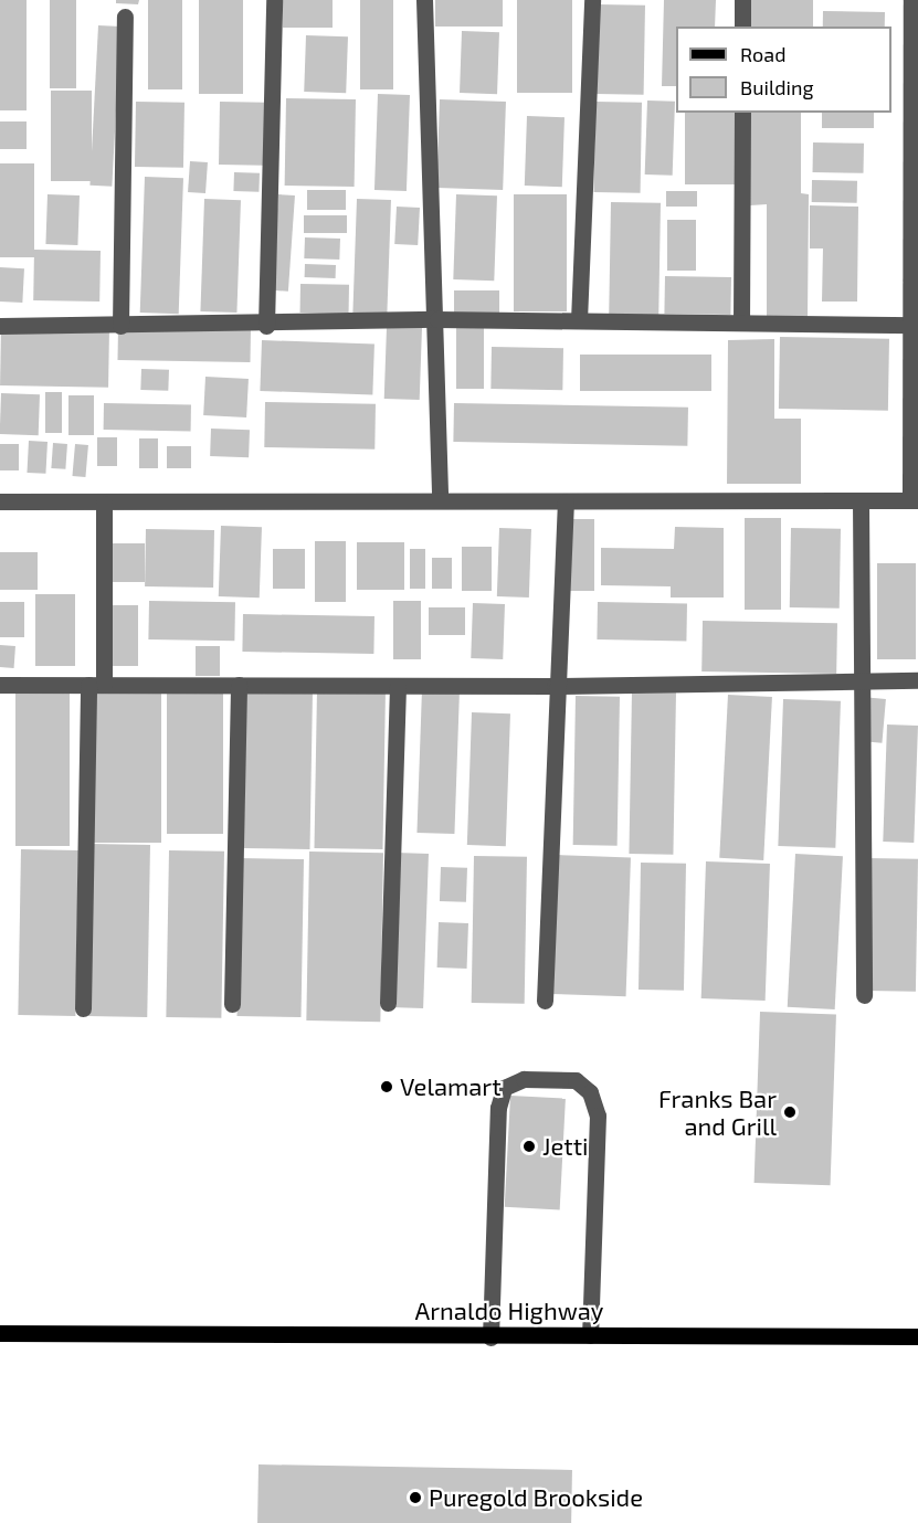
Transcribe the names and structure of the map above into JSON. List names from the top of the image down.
{
  "streets": {
    "main road": ["Arnaldo Highway"]
  },
  "places": [
    "Velamart",
    "Franks Bar and Grill",
    "Jetti",
    "Puregold Brookside"
  ],
  "legend": ["Road", "Building"]
}
